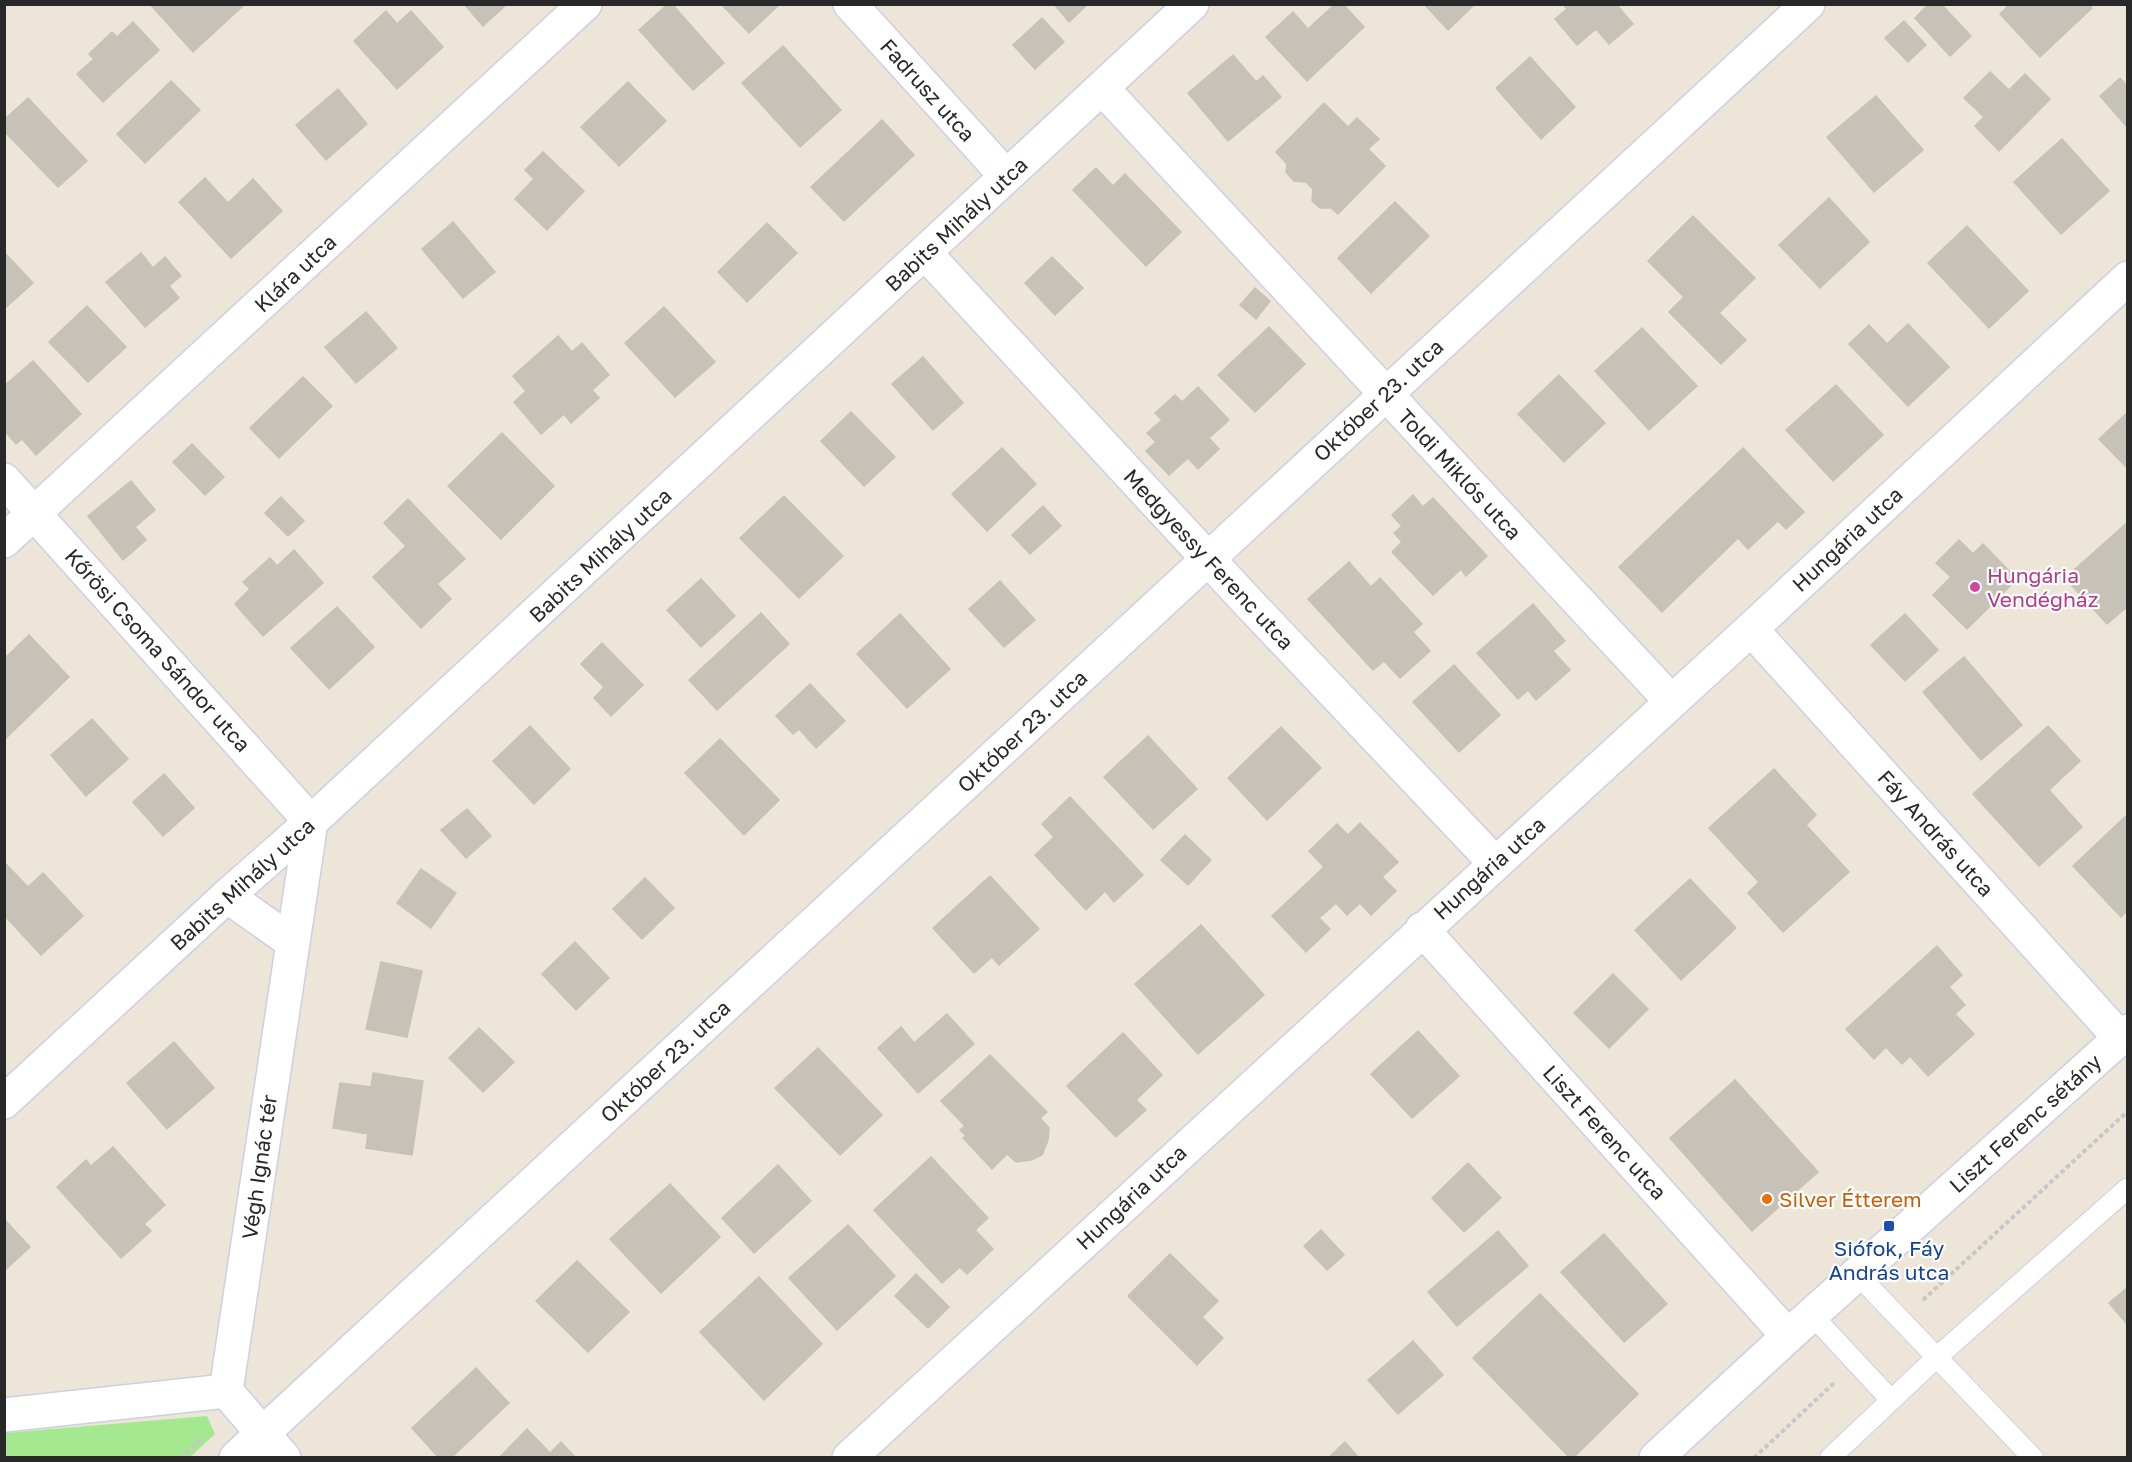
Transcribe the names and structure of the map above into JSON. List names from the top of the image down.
{
  "streets": {
    "street": [
      "Fadrusz utca",
      "Babits Mihály utca",
      "Klára utca",
      "Október 23. utca",
      "Toldi Miklós utca",
      "Hungária utca",
      "Medgyessy Ferenc utca",
      "Kőrösi Csoma Sándor utca",
      "Fáy András utca",
      "Liszt Ferenc sétány",
      "Liszt Ferenc utca",
      "Végh Ignác tér"
    ]
  },
  "crossings": [
    ["Fadrusz utca", "Babits Mihály utca"],
    ["Babits Mihály utca", "Toldi Miklós utca"],
    ["Babits Mihály utca", "Medgyessy Ferenc utca"],
    ["Babits Mihály utca", "Kőrösi Csoma Sándor utca"],
    ["Babits Mihály utca", "Végh Ignác tér"],
    ["Klára utca", "Kőrösi Csoma Sándor utca"],
    ["Október 23. utca", "Toldi Miklós utca"],
    ["Október 23. utca", "Medgyessy Ferenc utca"],
    ["Toldi Miklós utca", "Hungária utca"],
    ["Hungária utca", "Medgyessy Ferenc utca"],
    ["Hungária utca", "Fáy András utca"],
    ["Hungária utca", "Liszt Ferenc utca"],
    ["Kőrösi Csoma Sándor utca", "Végh Ignác tér"],
    ["Fáy András utca", "Liszt Ferenc sétány"],
    ["Liszt Ferenc sétány", "Liszt Ferenc utca"]
  ],
  "places": {
    "other": ["Hungária Vendégház", "Silver Étterem"],
    "transit": ["Siófok, Fáy András utca"]
  }
}
